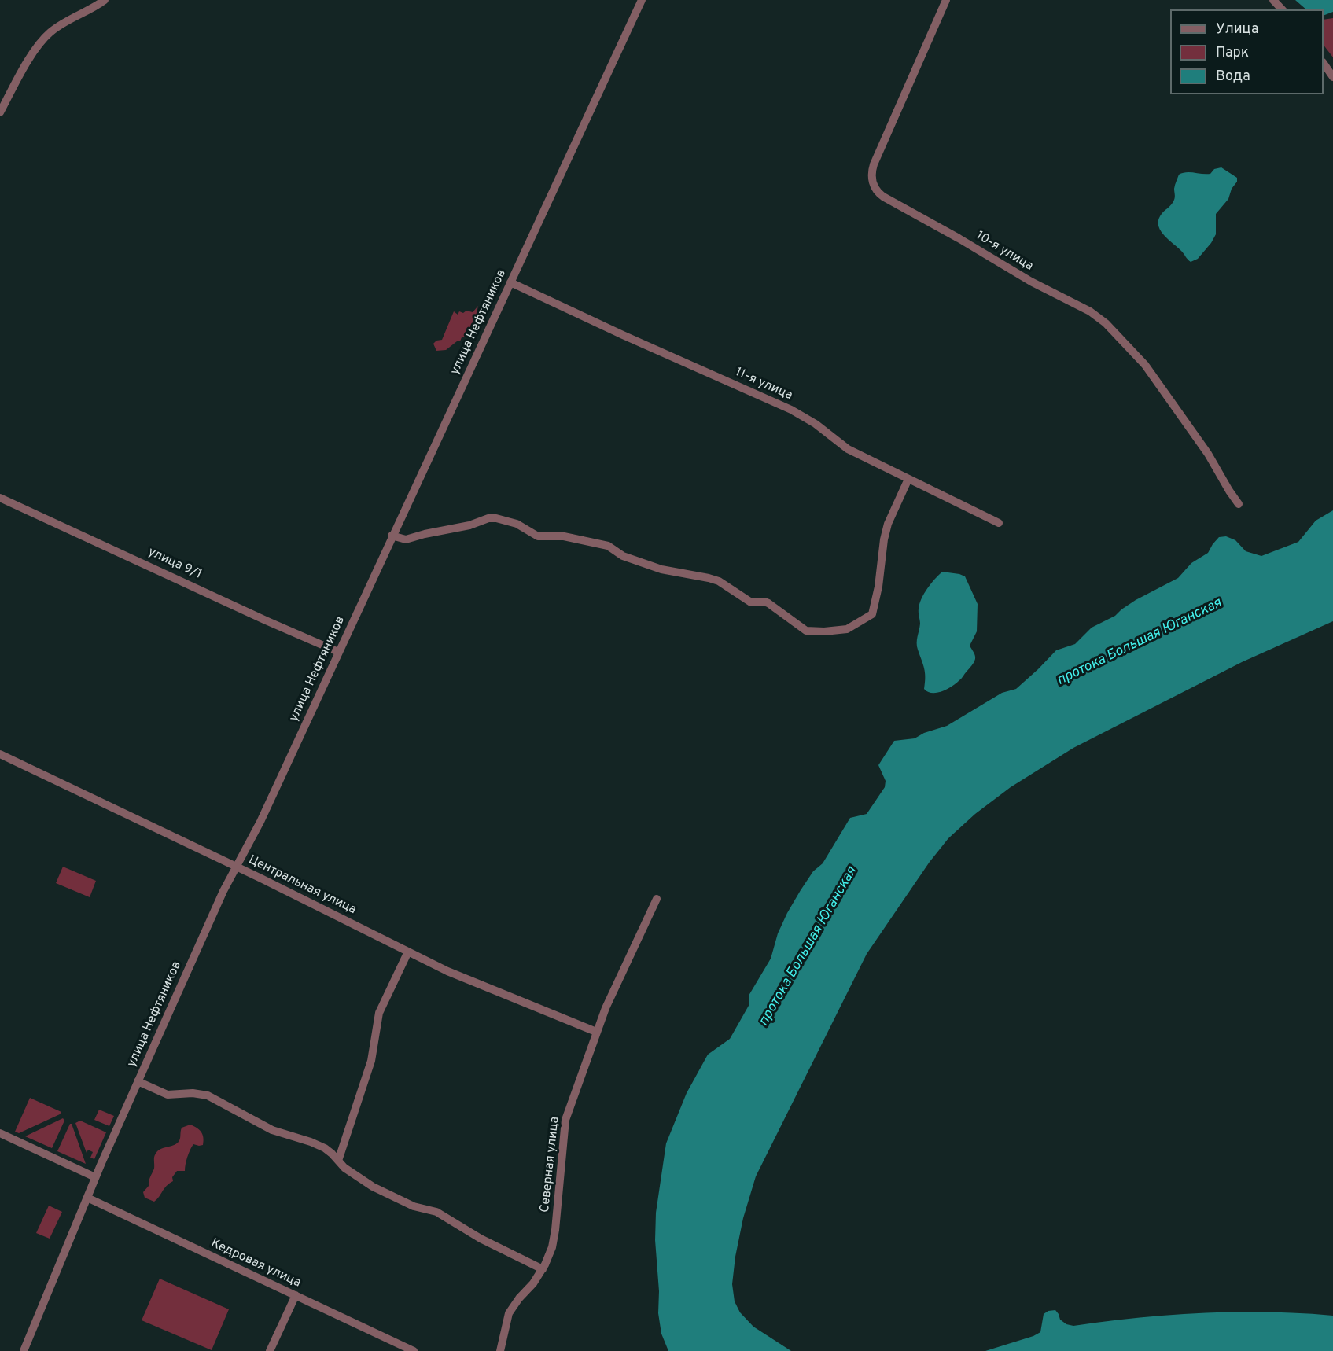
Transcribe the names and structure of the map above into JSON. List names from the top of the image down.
{
  "streets": {
    "street": [
      "10-я улица",
      "улица Нефтяников",
      "11-я улица",
      "улица 9/1",
      "Центральная улица",
      "Северная улица",
      "Кедровая улица"
    ]
  },
  "crossings": [
    ["улица Нефтяников", "11-я улица"],
    ["улица Нефтяников", "улица 9/1"],
    ["улица Нефтяников", "Центральная улица"],
    ["улица Нефтяников", "Кедровая улица"],
    ["Центральная улица", "Северная улица"]
  ],
  "water": ["протока Большая Юганская"],
  "legend": ["Улица", "Парк", "Вода"]
}
